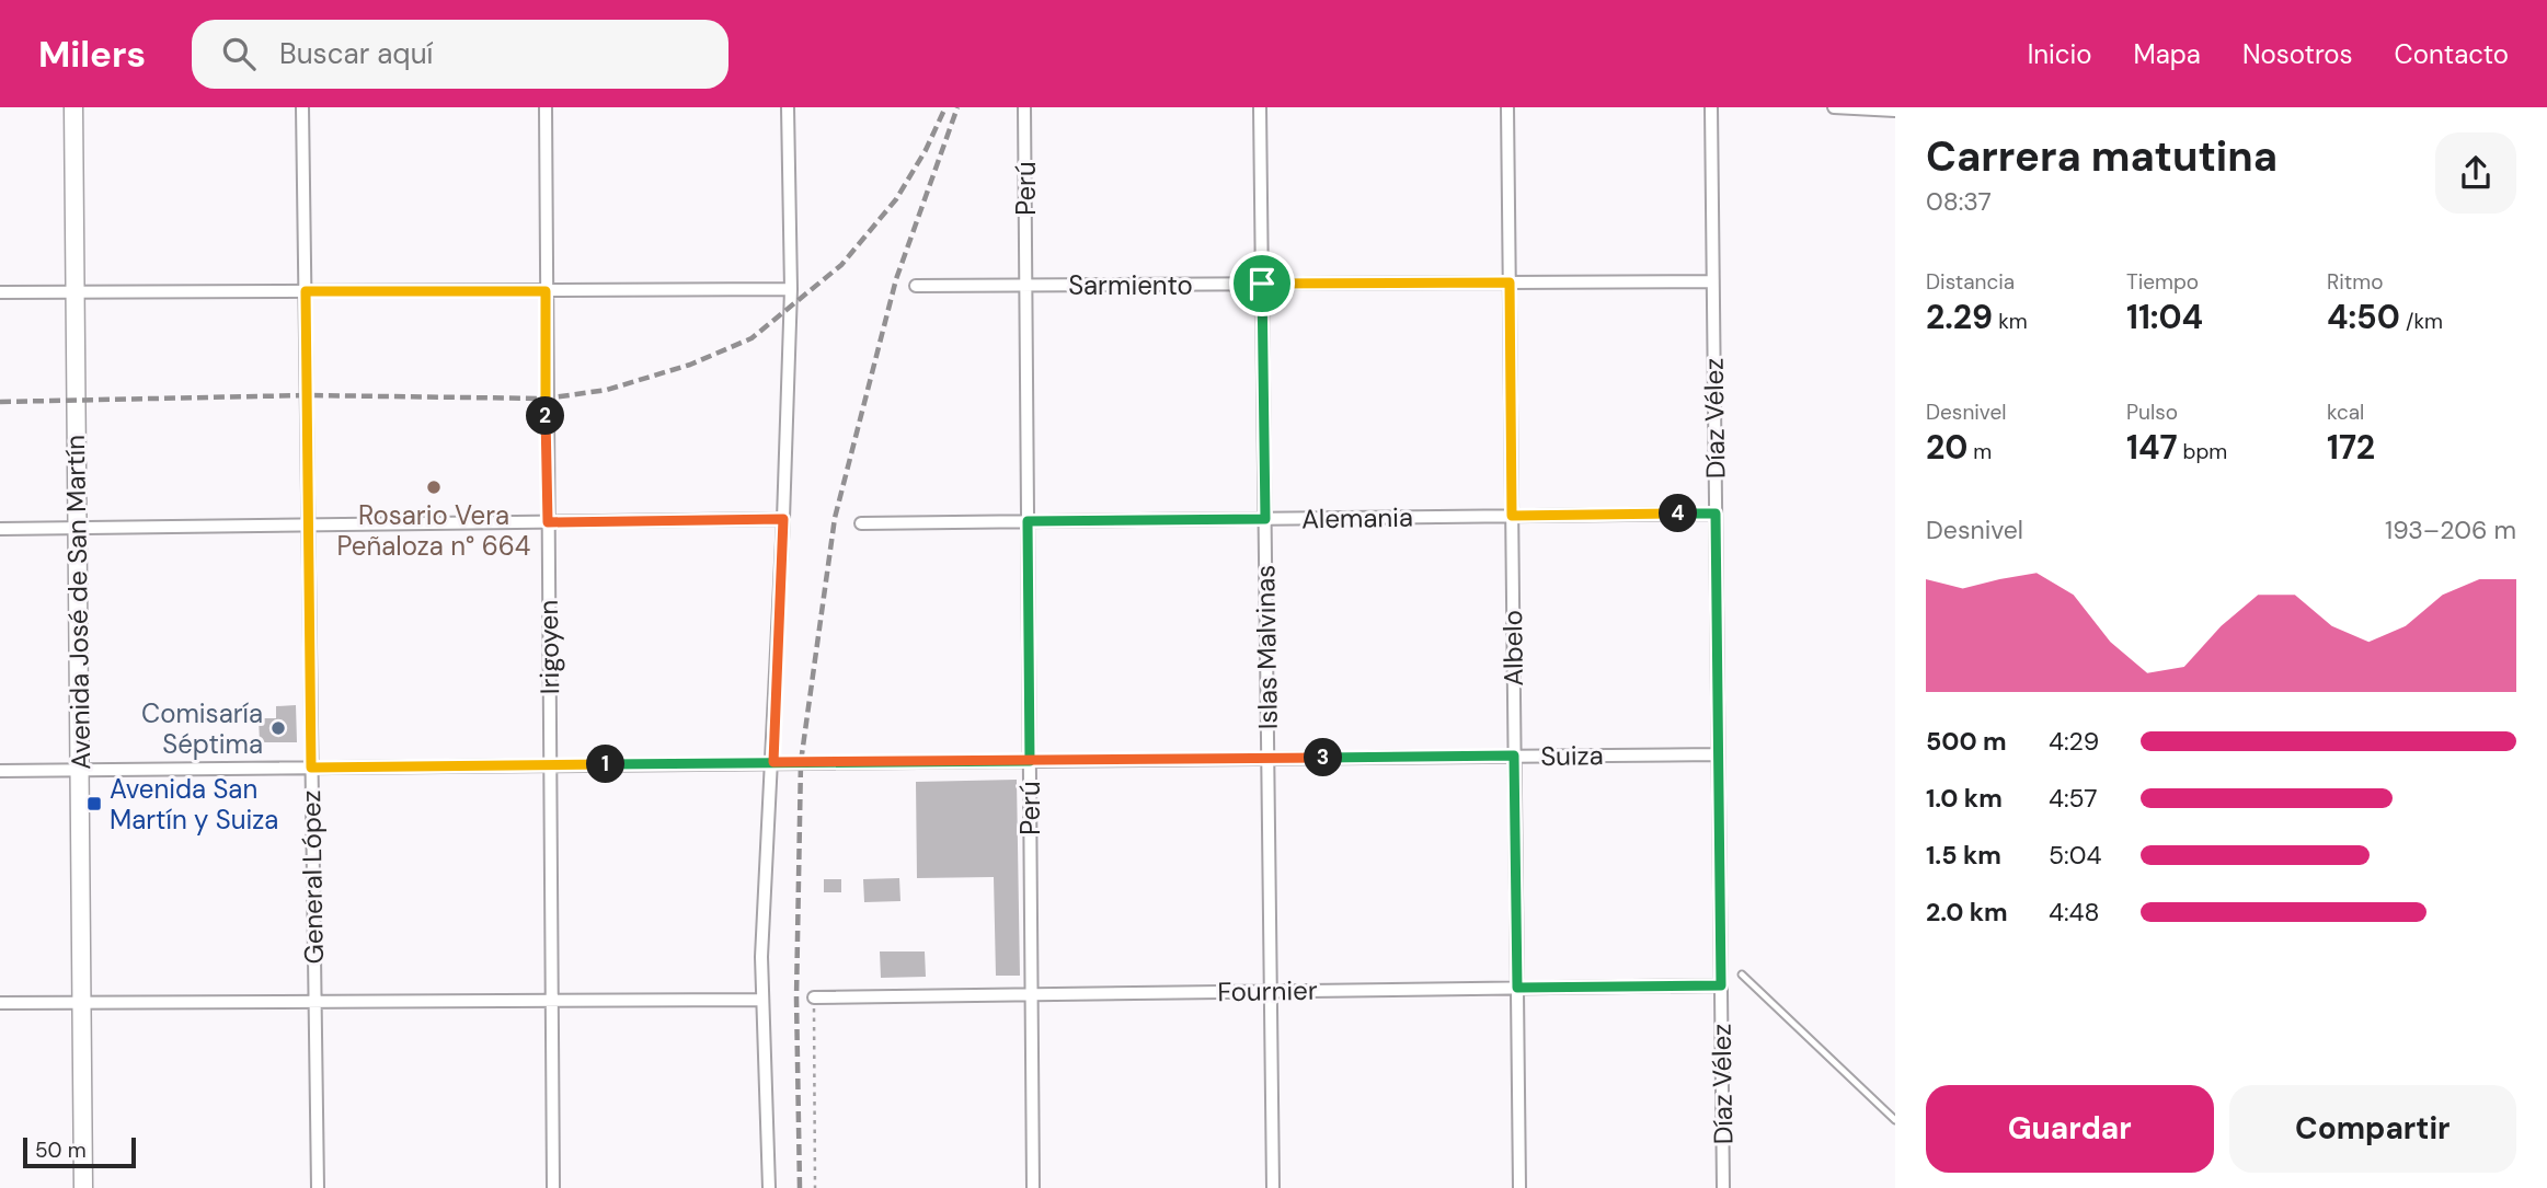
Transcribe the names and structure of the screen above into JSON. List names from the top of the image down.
{
  "streets": {
    "main road": ["Avenida José de San Martín"],
    "street": [
      "Perú",
      "Sarmiento",
      "Díaz Vélez",
      "Alemania",
      "Irigoyen",
      "Islas Malvinas",
      "Albelo",
      "Suiza",
      "General López",
      "Fournier"
    ]
  },
  "crossings": [
    ["Perú", "Sarmiento"],
    ["Perú", "Alemania"],
    ["Perú", "Suiza"],
    ["Perú", "Fournier"],
    ["Sarmiento", "Díaz Vélez"],
    ["Sarmiento", "Islas Malvinas"],
    ["Sarmiento", "Albelo"],
    ["Díaz Vélez", "Alemania"],
    ["Díaz Vélez", "Suiza"],
    ["Díaz Vélez", "Fournier"],
    ["Alemania", "Islas Malvinas"],
    ["Alemania", "Albelo"],
    ["Avenida José de San Martín", "Suiza"],
    ["Irigoyen", "Suiza"],
    ["Islas Malvinas", "Suiza"],
    ["Islas Malvinas", "Fournier"],
    ["Albelo", "Suiza"],
    ["Albelo", "Fournier"],
    ["Suiza", "General López"]
  ],
  "places": {
    "other": ["Rosario Vera Peñaloza n° 664", "Comisaría Séptima"],
    "transit": ["Avenida San Martín y Suiza"]
  },
  "scale_bar": "50 m",
  "page": {
    "header": "Milers",
    "search": "Buscar aquí",
    "nav": [
      "Inicio",
      "Mapa",
      "Nosotros",
      "Contacto"
    ],
    "heading": ["Carrera matutina", "08:37"],
    "stats": [
      ["Distancia", "2.29 km"],
      ["Tiempo", "11:04"],
      ["Ritmo", "4:50 /km"],
      ["Desnivel", "20 m"],
      ["Pulso", "147 bpm"],
      ["kcal", "172"]
    ],
    "pins": [
      "2",
      "4",
      "3",
      "1"
    ],
    "chart": ["Desnivel", "193–206 m"],
    "list": [
      {
        "name": "500 m",
        "note": "4:29"
      },
      {
        "name": "1.0 km",
        "note": "4:57"
      },
      {
        "name": "1.5 km",
        "note": "5:04"
      },
      {
        "name": "2.0 km",
        "note": "4:48"
      }
    ],
    "buttons": ["Guardar", "Compartir"],
    "scale": "50 m"
  }
}
